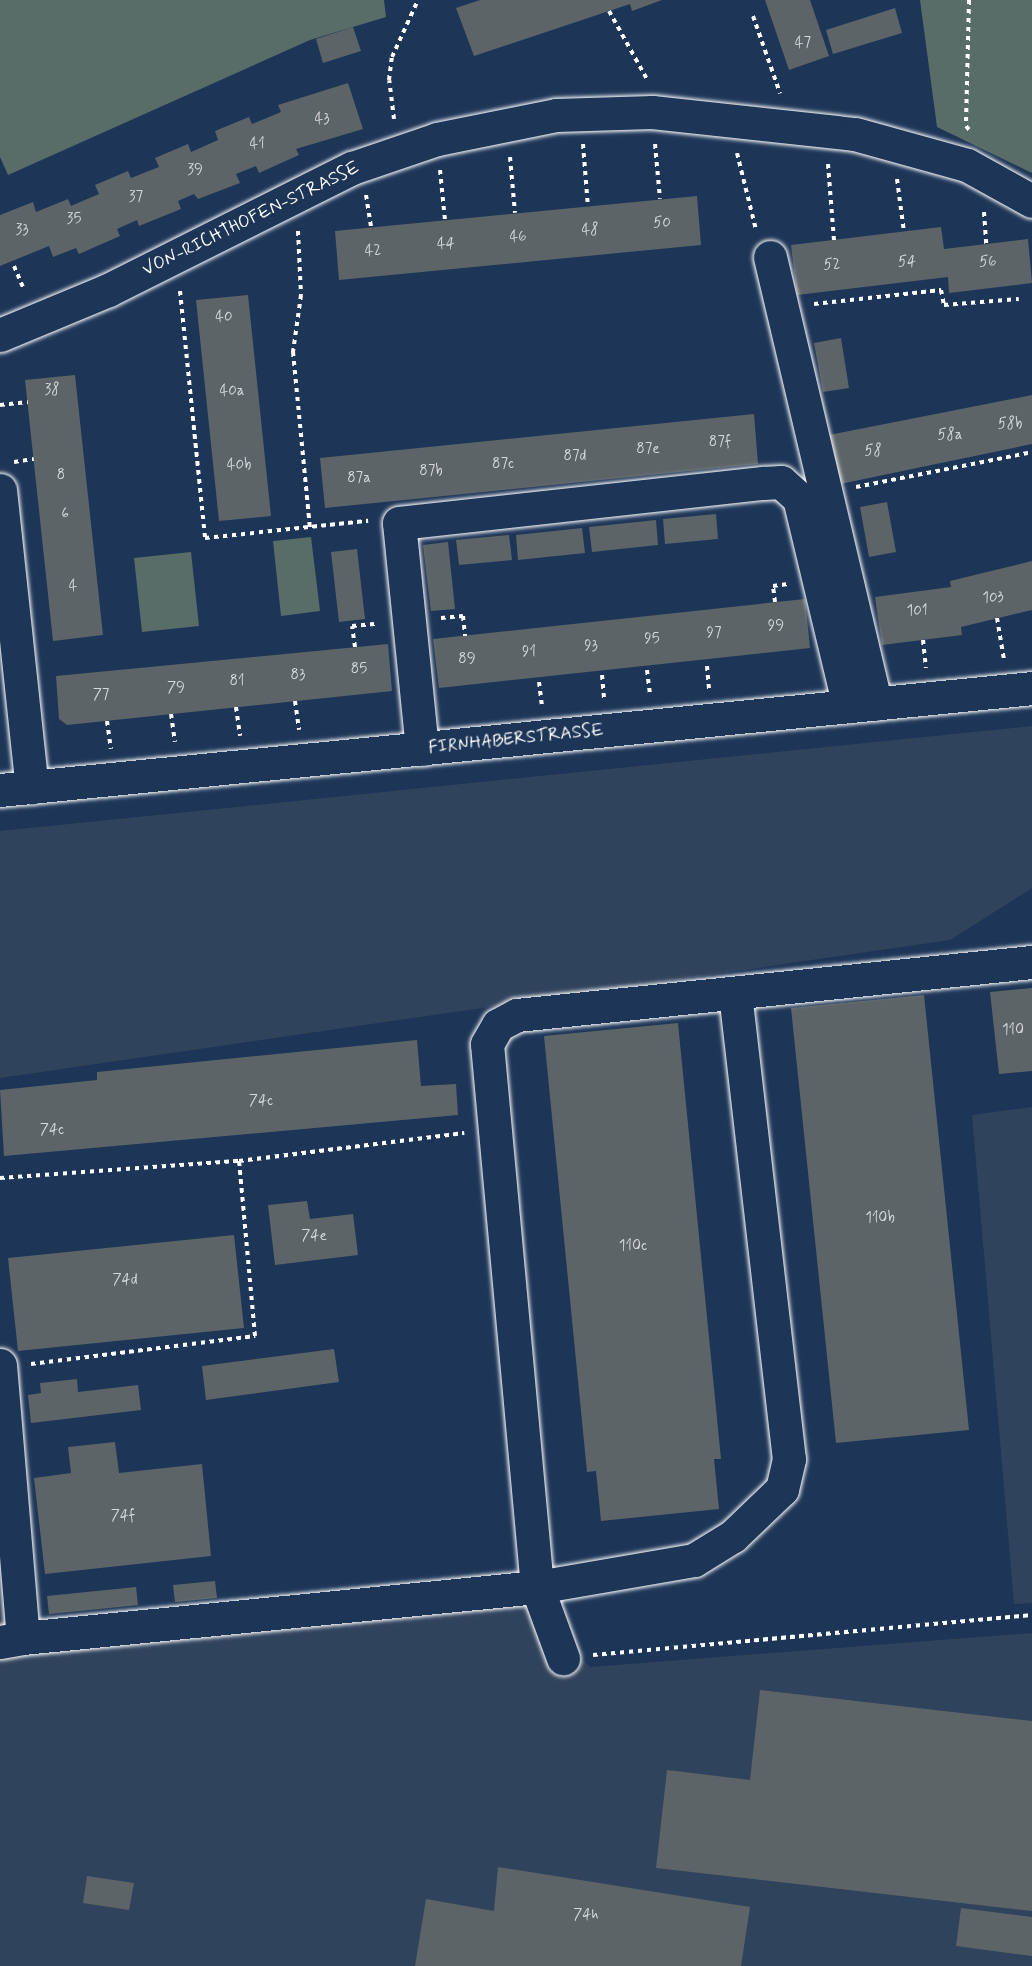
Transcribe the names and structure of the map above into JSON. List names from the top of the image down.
{
  "streets": {
    "street": ["VON-RICHTHOFEN-STRASSE", "FIRNHABERSTRASSE"]
  },
  "house_numbers": [
    "47",
    "43",
    "41",
    "39",
    "37",
    "35",
    "50",
    "33",
    "48",
    "46",
    "44",
    "42",
    "54",
    "56",
    "52",
    "40",
    "38",
    "40a",
    "58b",
    "58a",
    "87f",
    "87e",
    "58",
    "87d",
    "87c",
    "40b",
    "87b",
    "8",
    "87a",
    "6",
    "4",
    "103",
    "101",
    "99",
    "97",
    "95",
    "93",
    "91",
    "89",
    "85",
    "83",
    "81",
    "79",
    "77",
    "110",
    "74c",
    "74c",
    "110b",
    "74e",
    "110c",
    "74d",
    "74f",
    "74h"
  ]
}
